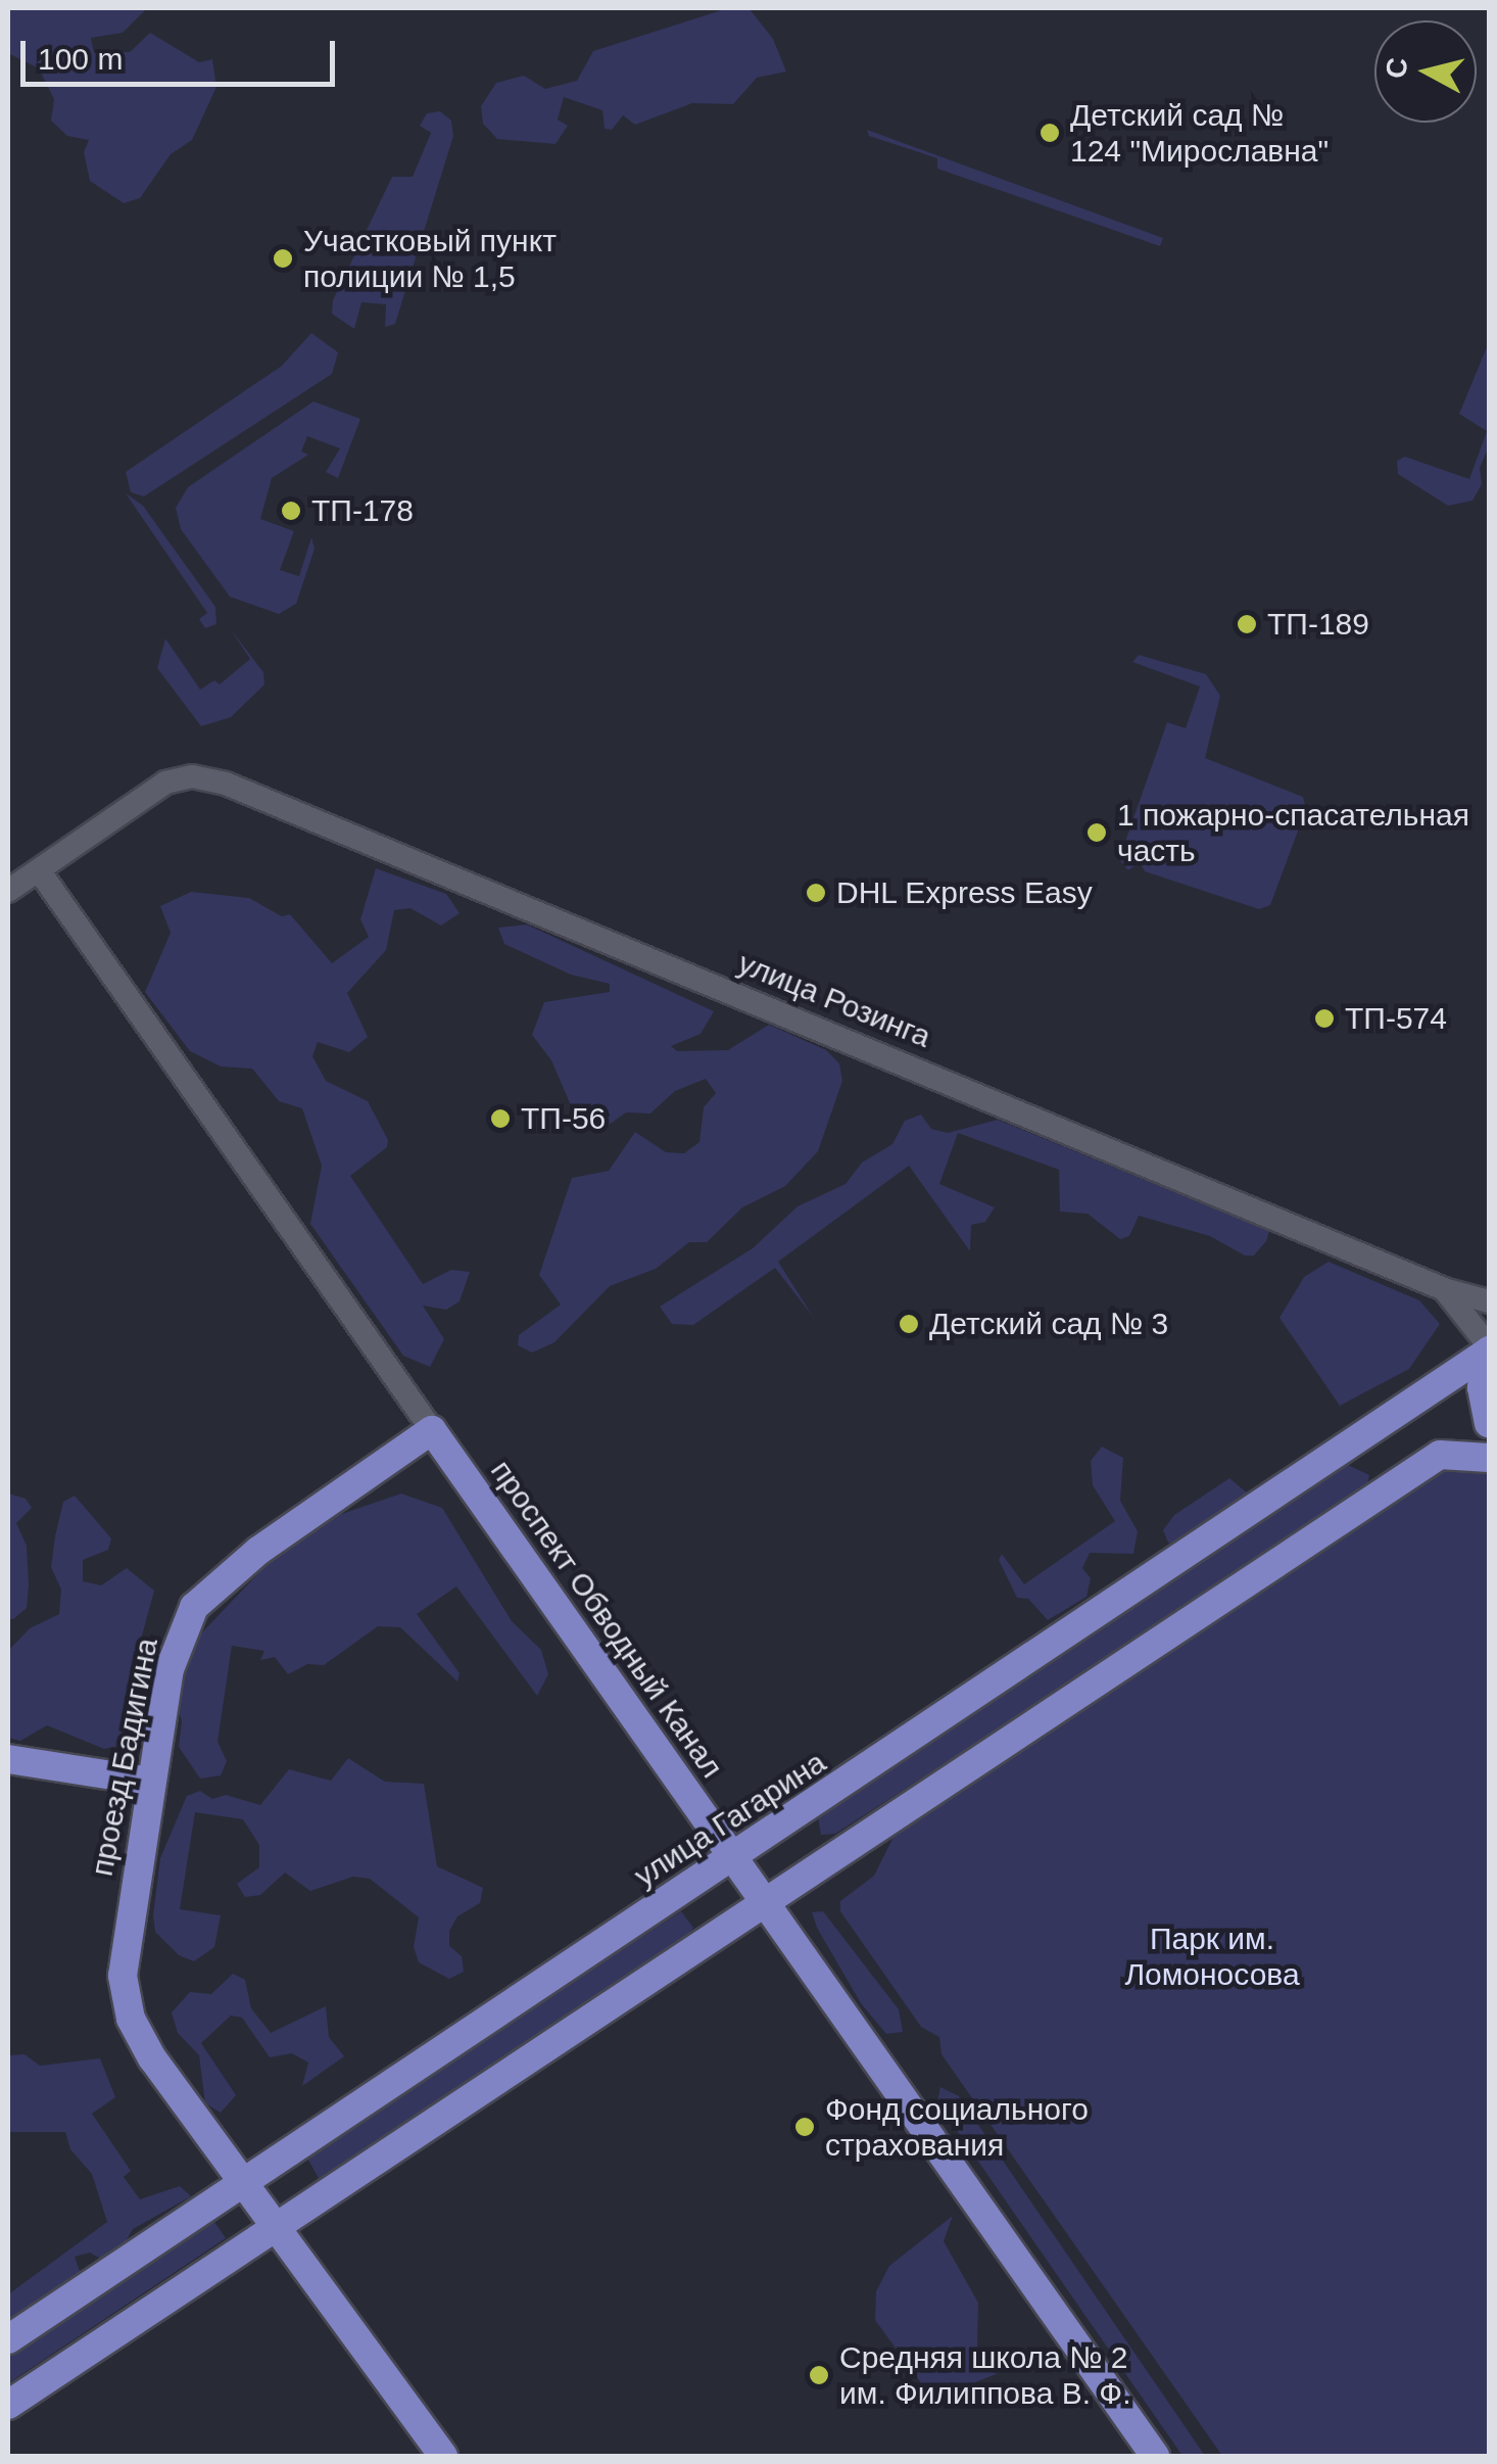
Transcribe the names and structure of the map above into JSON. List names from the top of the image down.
{
  "streets": {
    "main road": ["проспект Обводный Канал", "проезд Бадигина", "улица Гагарина"],
    "street": ["улица Розинга"]
  },
  "crossings": [
    ["улица Розинга", "проспект Обводный Канал"],
    ["проспект Обводный Канал", "проезд Бадигина"],
    ["проспект Обводный Канал", "улица Гагарина"],
    ["проезд Бадигина", "улица Гагарина"]
  ],
  "parks": ["Парк им. Ломоносова"],
  "places": [
    "Детский сад № 124 \"Мирославна\"",
    "Участковый пункт полиции № 1,5",
    "ТП-178",
    "ТП-189",
    "1 пожарно-спасательная часть",
    "DHL Express Easy",
    "ТП-574",
    "ТП-56",
    "Детский сад № 3",
    "Фонд социального страхования",
    "Средняя школа № 2 им. Филиппова В. Ф."
  ],
  "scale_bar": "100 m",
  "north": "left"
}
